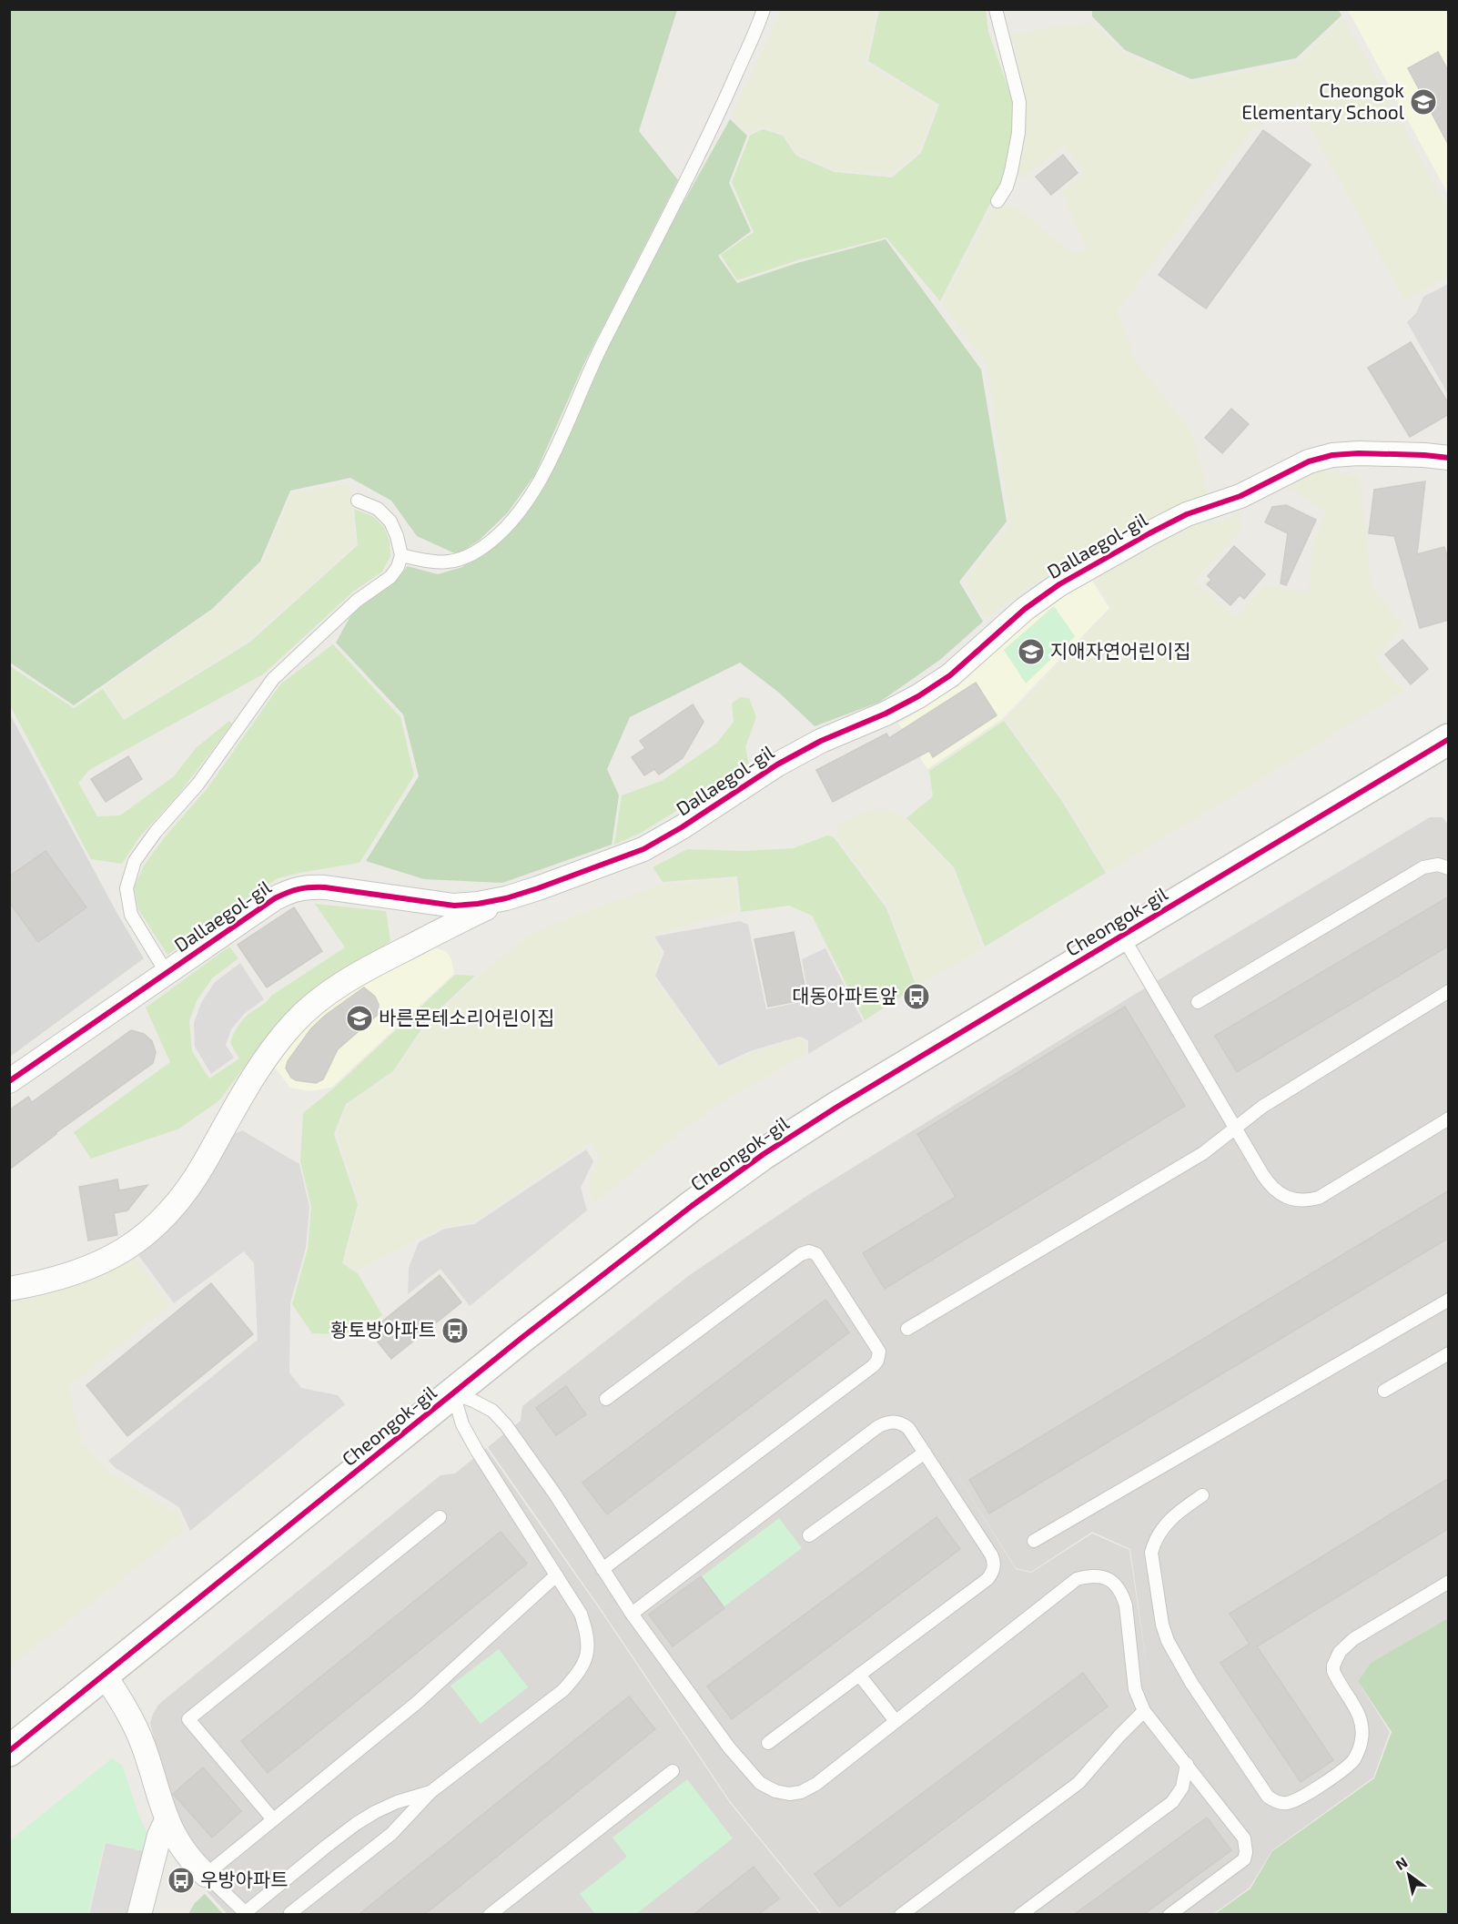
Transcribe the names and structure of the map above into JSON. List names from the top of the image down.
{
  "streets": {
    "street": ["Dallaegol-gil", "Cheongok-gil"]
  },
  "places": {
    "school or university": ["Cheongok Elementary School", "지애자연어린이집", "바른몬테소리어린이집"],
    "bus stop": ["대동아파트앞", "황토방아파트", "우방아파트"]
  },
  "north": "top left"
}
